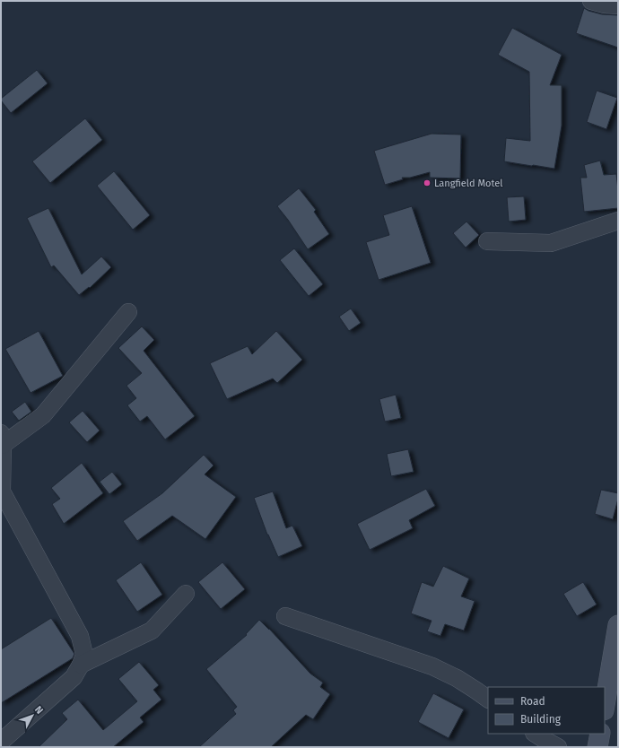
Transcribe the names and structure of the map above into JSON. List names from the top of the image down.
{
  "places": ["Langfield Motel"],
  "legend": ["Road", "Building"],
  "north": "top right"
}
